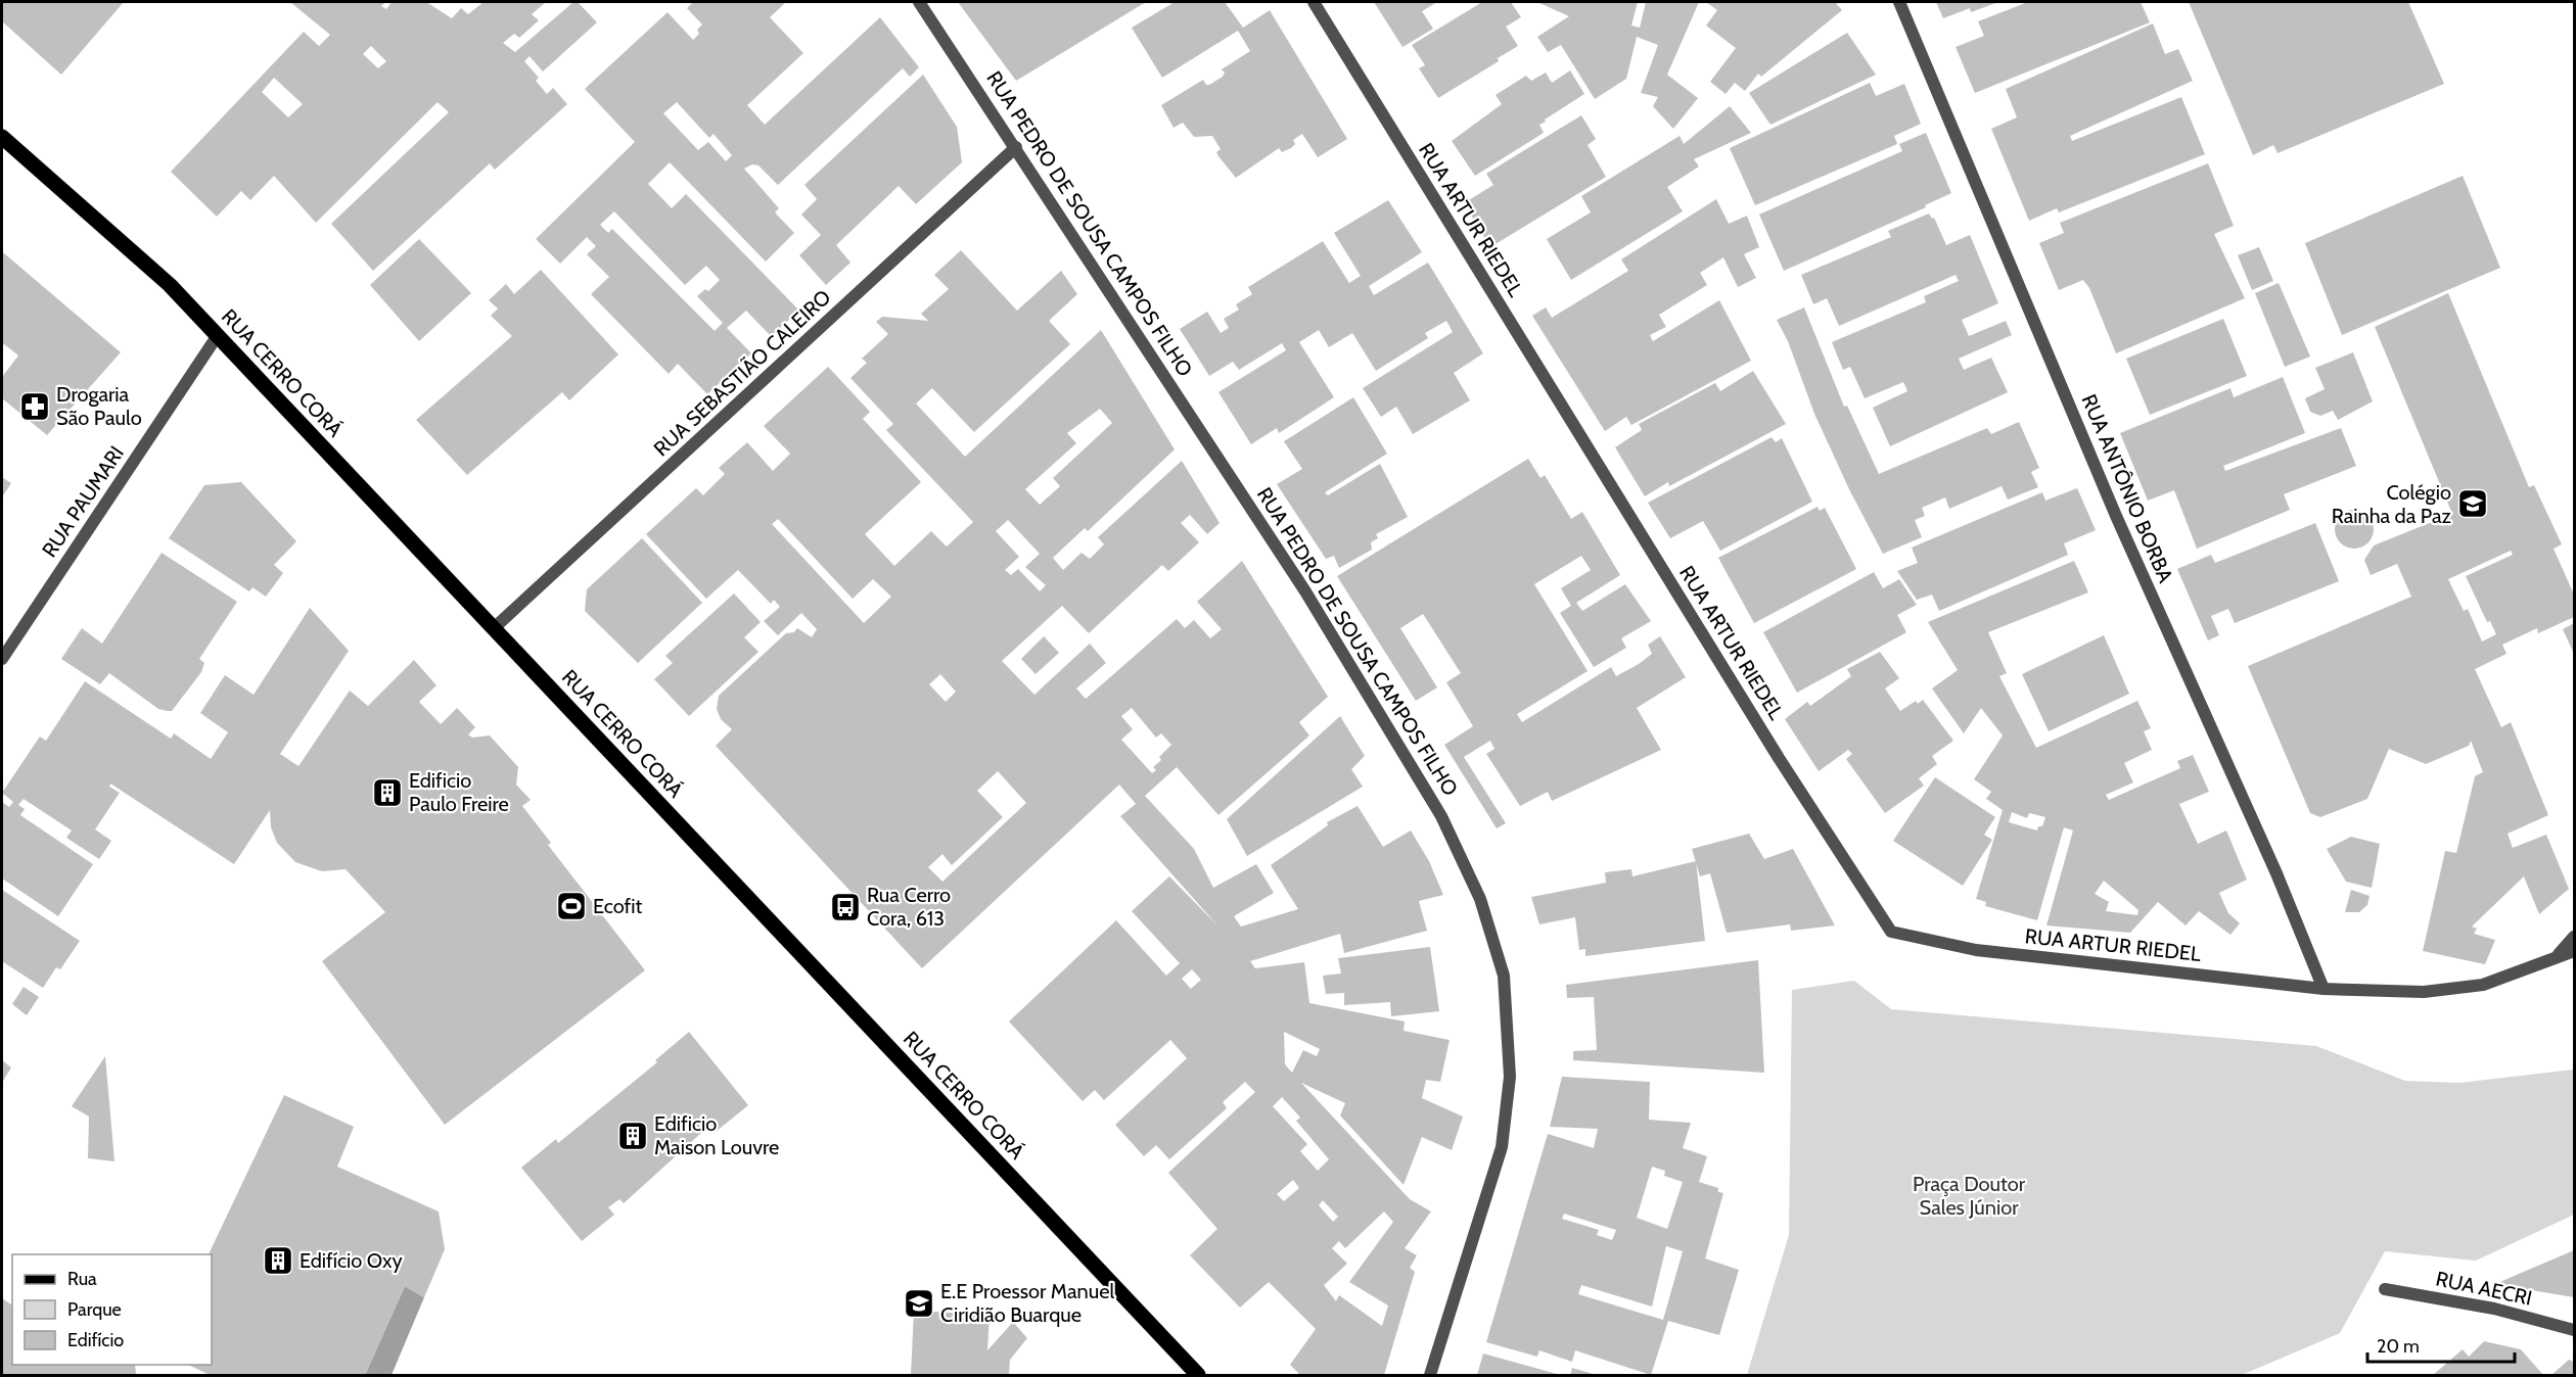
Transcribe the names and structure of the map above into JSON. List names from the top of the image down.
{
  "streets": {
    "main road": ["RUA CERRO CORÁ"],
    "street": [
      "RUA ARTUR RIEDEL",
      "RUA PEDRO DE SOUSA CAMPOS FILHO",
      "RUA SEBASTIÃO CALEIRO",
      "RUA ANTÔNIO BORBA",
      "RUA PAUMARI",
      "RUA AECRI"
    ]
  },
  "crossings": [
    ["RUA ARTUR RIEDEL", "RUA ANTÔNIO BORBA"],
    ["RUA PEDRO DE SOUSA CAMPOS FILHO", "RUA SEBASTIÃO CALEIRO"],
    ["RUA CERRO CORÁ", "RUA SEBASTIÃO CALEIRO"],
    ["RUA CERRO CORÁ", "RUA PAUMARI"]
  ],
  "parks": ["Praça Doutor Sales Júnior"],
  "places": {
    "pharmacy": ["Drogaria São Paulo"],
    "school or university": ["Colégio Rainha da Paz", "E.E Proessor Manuel Ciridião Buarque"],
    "building": ["Edificio Paulo Freire", "Edificio Maison Louvre", "Edifício Oxy"],
    "sports": ["Ecofit"],
    "bus stop": ["Rua Cerro Cora, 613"]
  },
  "legend": ["Rua", "Parque", "Edifício"],
  "scale_bar": "20 m"
}
